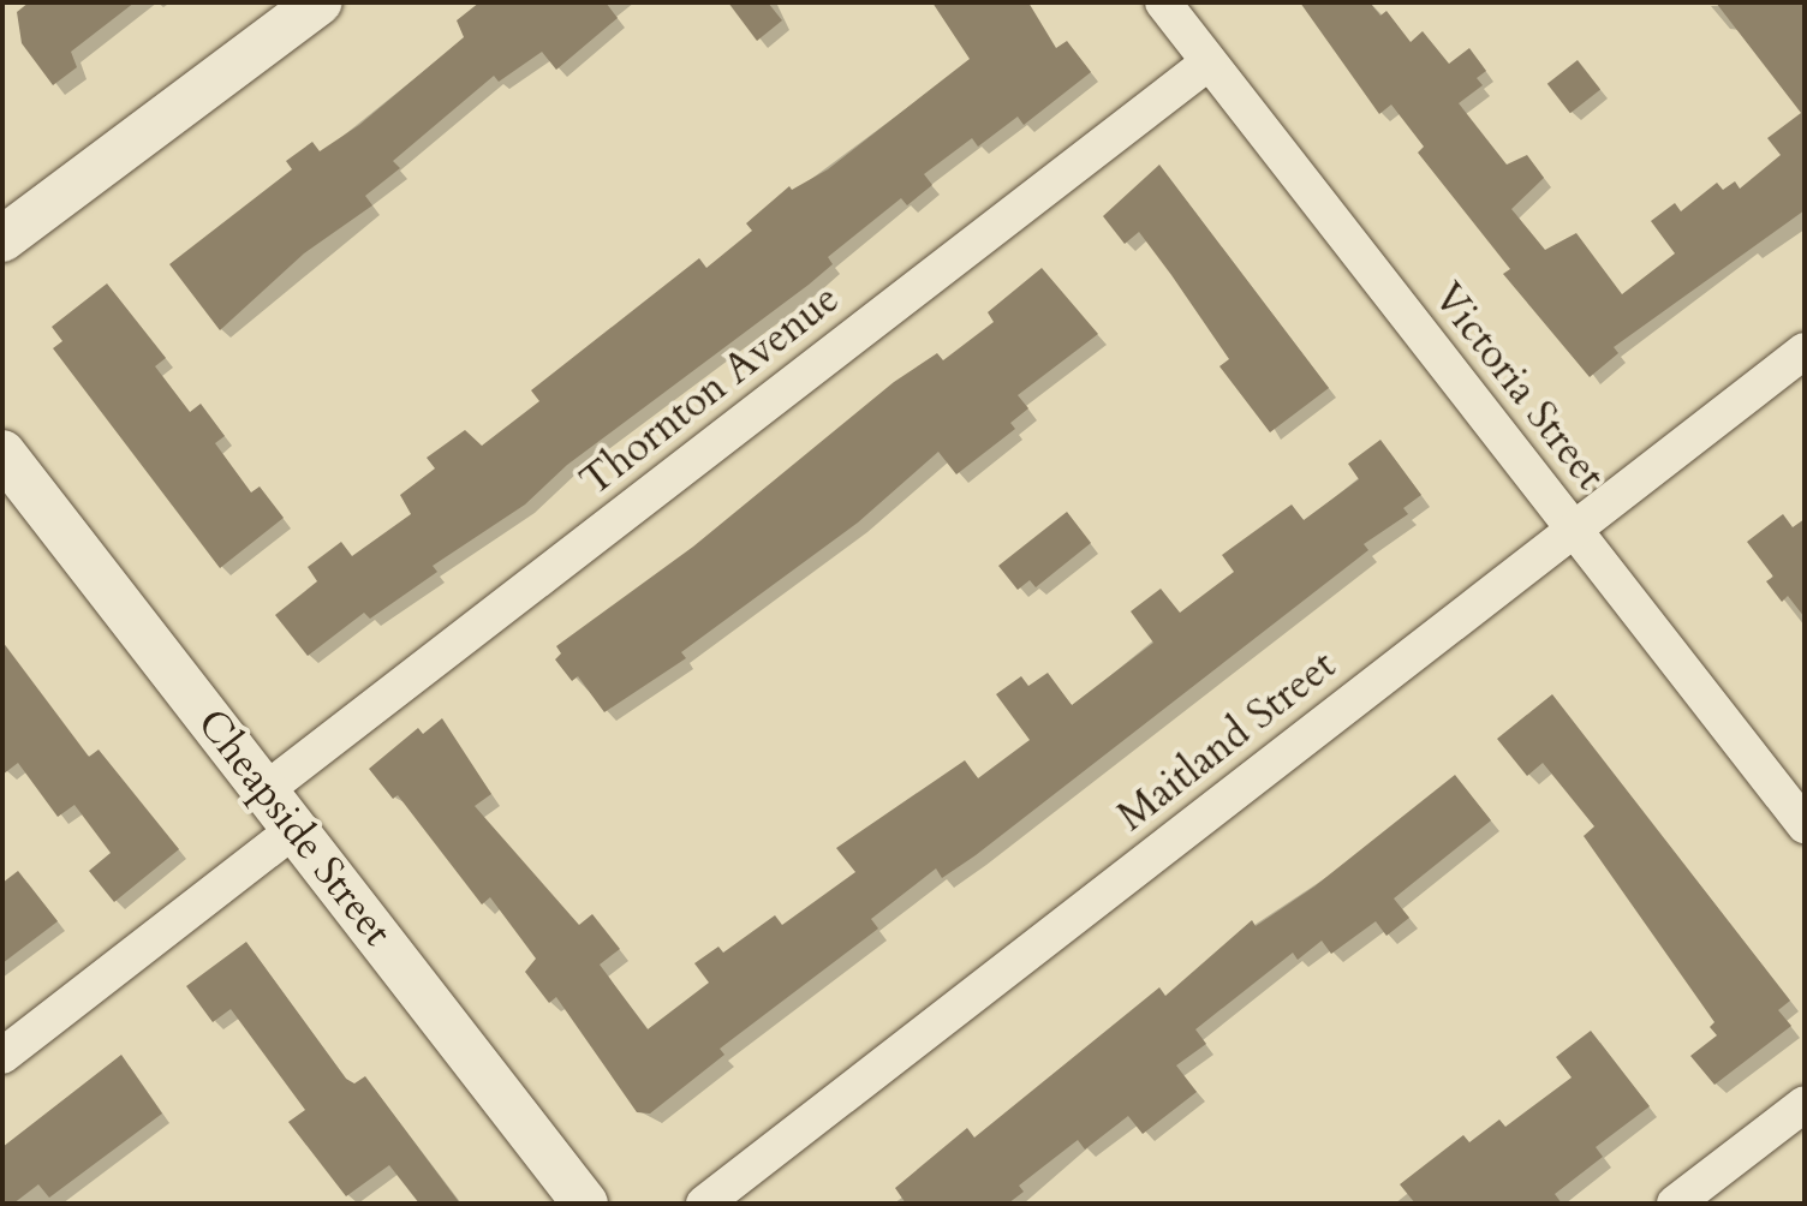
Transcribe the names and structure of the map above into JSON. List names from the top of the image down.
{
  "streets": {
    "street": [
      "Victoria Street",
      "Thornton Avenue",
      "Maitland Street",
      "Cheapside Street"
    ]
  },
  "crossings": [
    ["Victoria Street", "Thornton Avenue"],
    ["Victoria Street", "Maitland Street"],
    ["Thornton Avenue", "Cheapside Street"]
  ]
}
